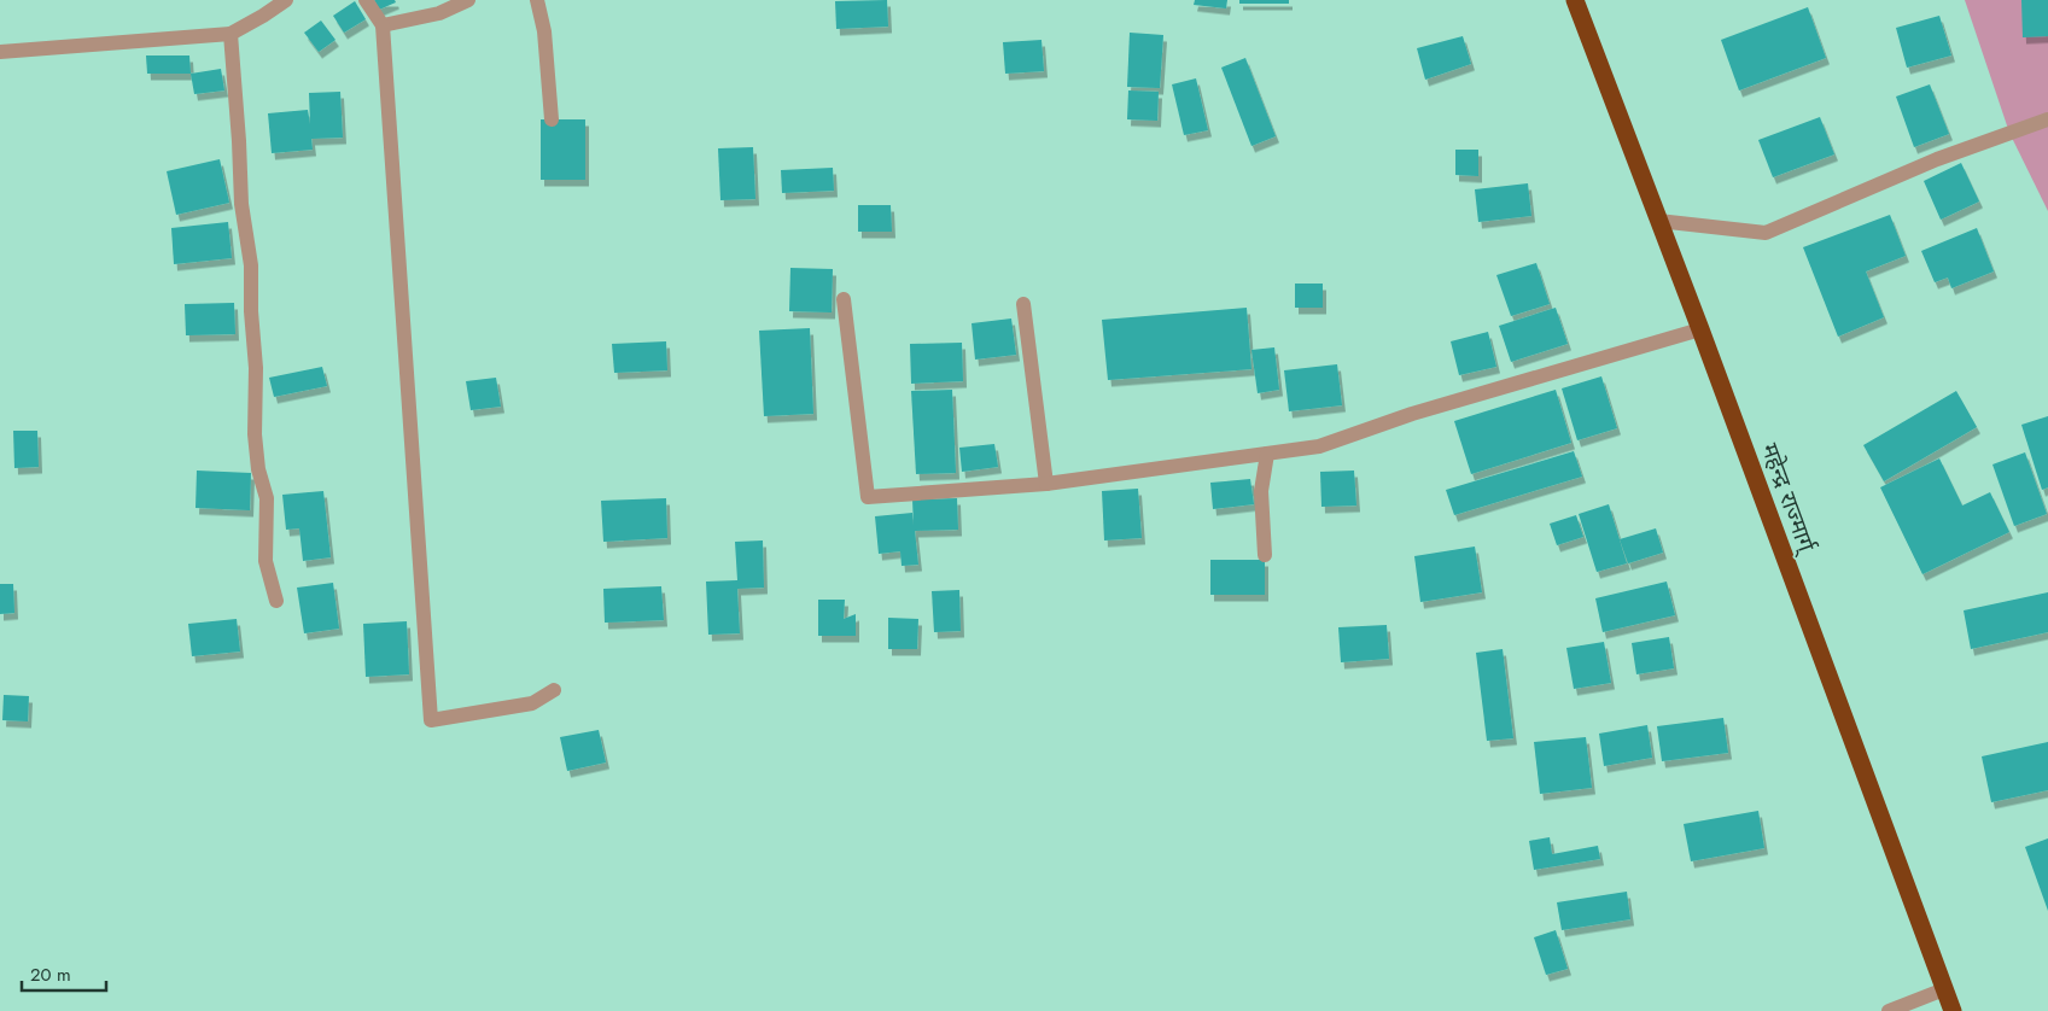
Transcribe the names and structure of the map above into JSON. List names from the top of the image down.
{
  "streets": {
    "highway": ["महेन्द्र राज्मार्ग्"]
  },
  "scale_bar": "20 m"
}
